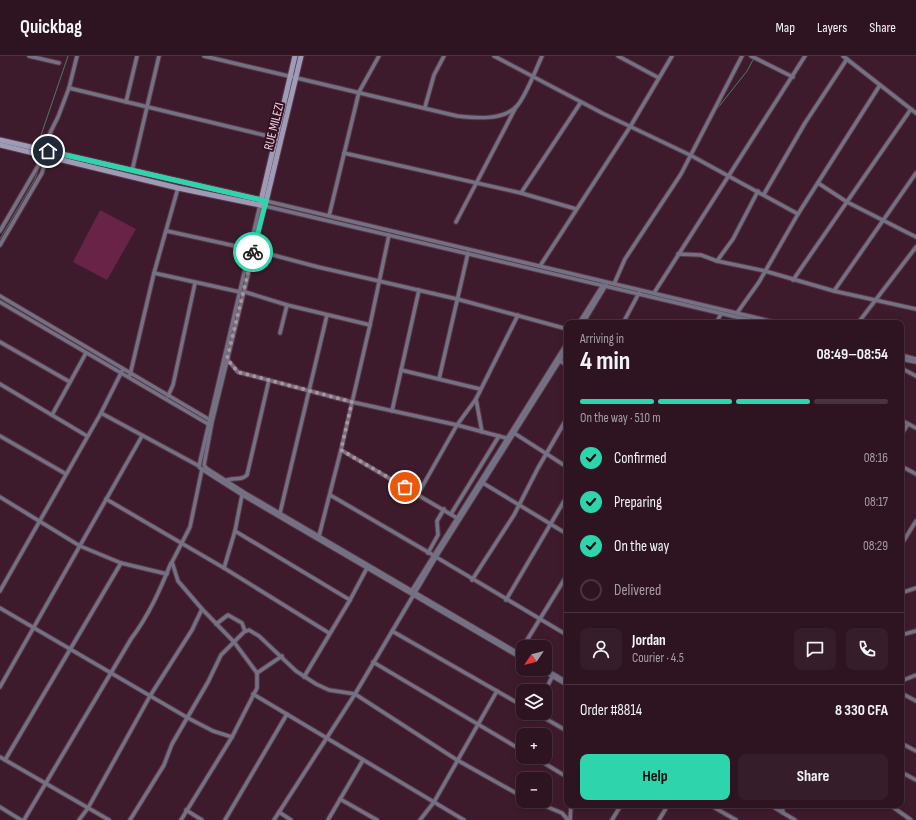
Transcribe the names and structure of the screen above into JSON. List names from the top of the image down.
{
  "streets": {
    "street": ["RUE MILEZI"]
  },
  "north": "bottom left",
  "page": {
    "header": "Quickbag",
    "nav": ["Map", "Layers", "Share"],
    "heading": ["4 min", "Arriving in", "08:49–08:54"],
    "panel": [
      "Jordan",
      "Courier · 4.5",
      "Order #8814",
      "8 330 CFA"
    ],
    "bar": "On the way · 510 m",
    "list": [
      ["Confirmed", "08:16"],
      ["Preparing", "08:17"],
      ["On the way", "08:29"],
      "Delivered"
    ],
    "map_buttons": ["+", "−"],
    "buttons": ["Help", "Share"]
  }
}
